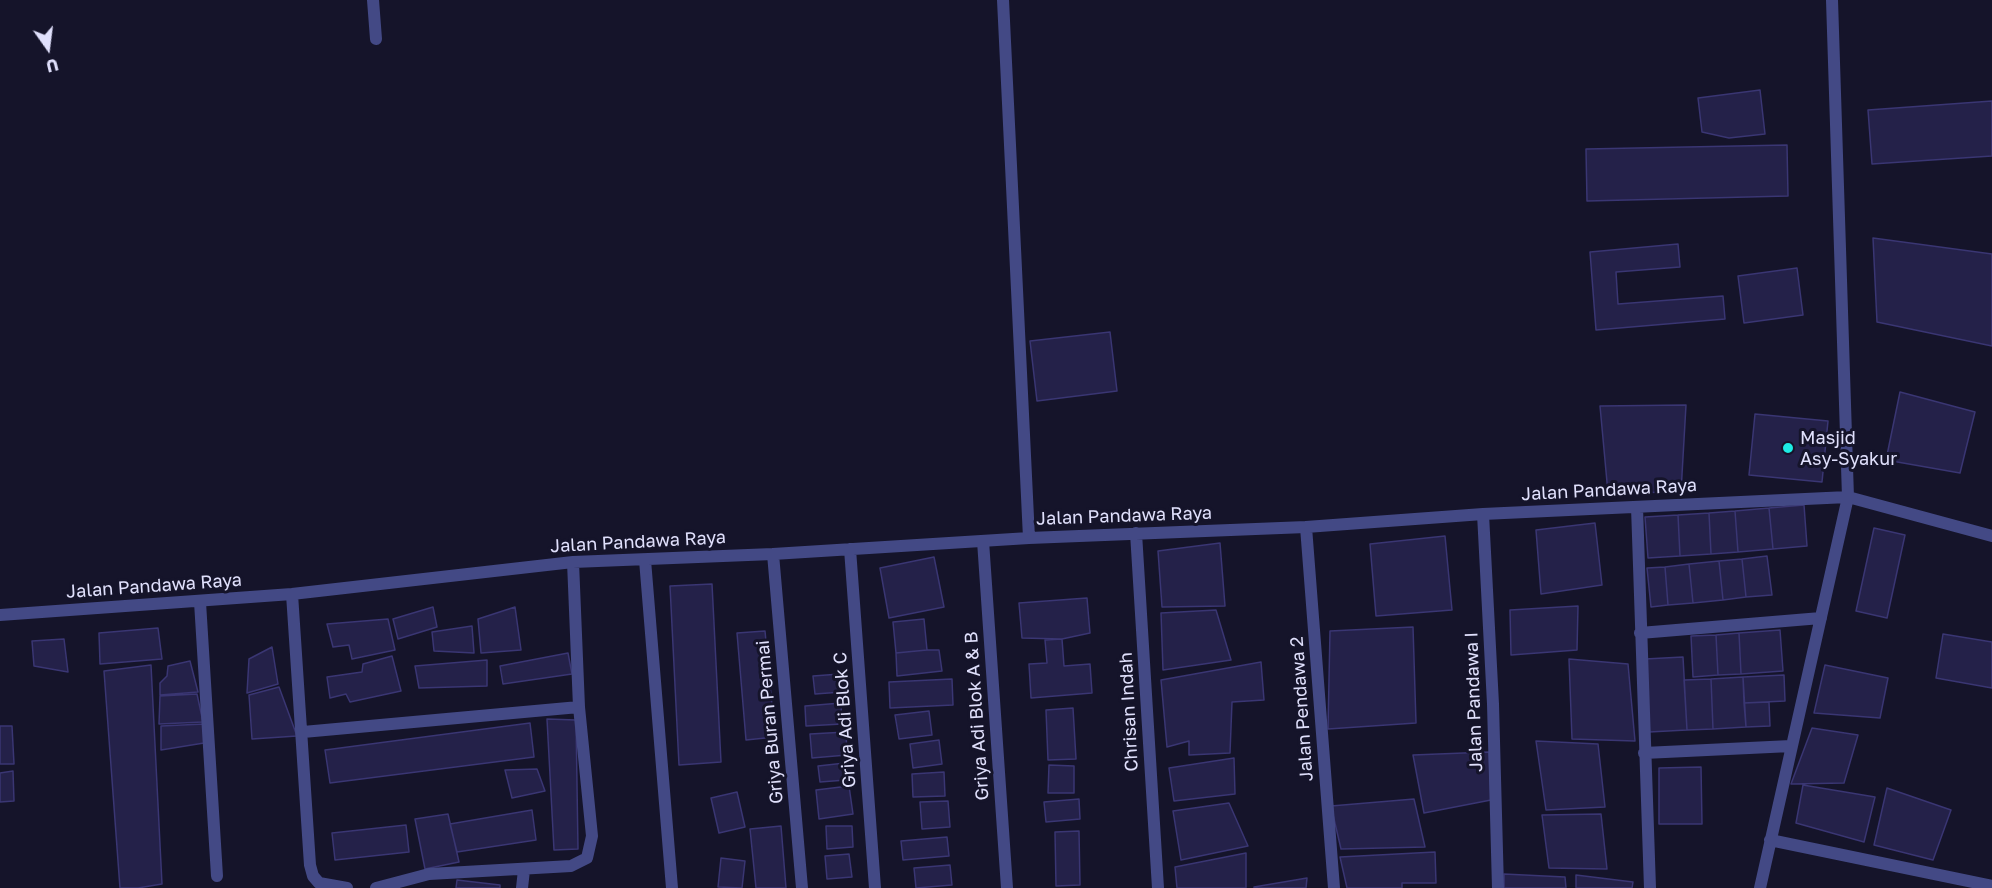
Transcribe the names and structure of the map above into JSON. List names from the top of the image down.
{
  "streets": {
    "street": [
      "Jalan Pandawa Raya",
      "Jalan Pandawa I",
      "Jalan Pendawa 2",
      "Chrisan Indah",
      "Griya Adi Blok A & B",
      "Griya Adi Blok C",
      "Griya Buran Permai"
    ]
  },
  "crossings": [
    ["Jalan Pandawa Raya", "Jalan Pandawa I"],
    ["Jalan Pandawa Raya", "Jalan Pendawa 2"],
    ["Jalan Pandawa Raya", "Chrisan Indah"],
    ["Jalan Pandawa Raya", "Griya Adi Blok A & B"],
    ["Jalan Pandawa Raya", "Griya Adi Blok C"],
    ["Jalan Pandawa Raya", "Griya Buran Permai"]
  ],
  "places": ["Masjid Asy-Syakur"],
  "north": "bottom"
}
